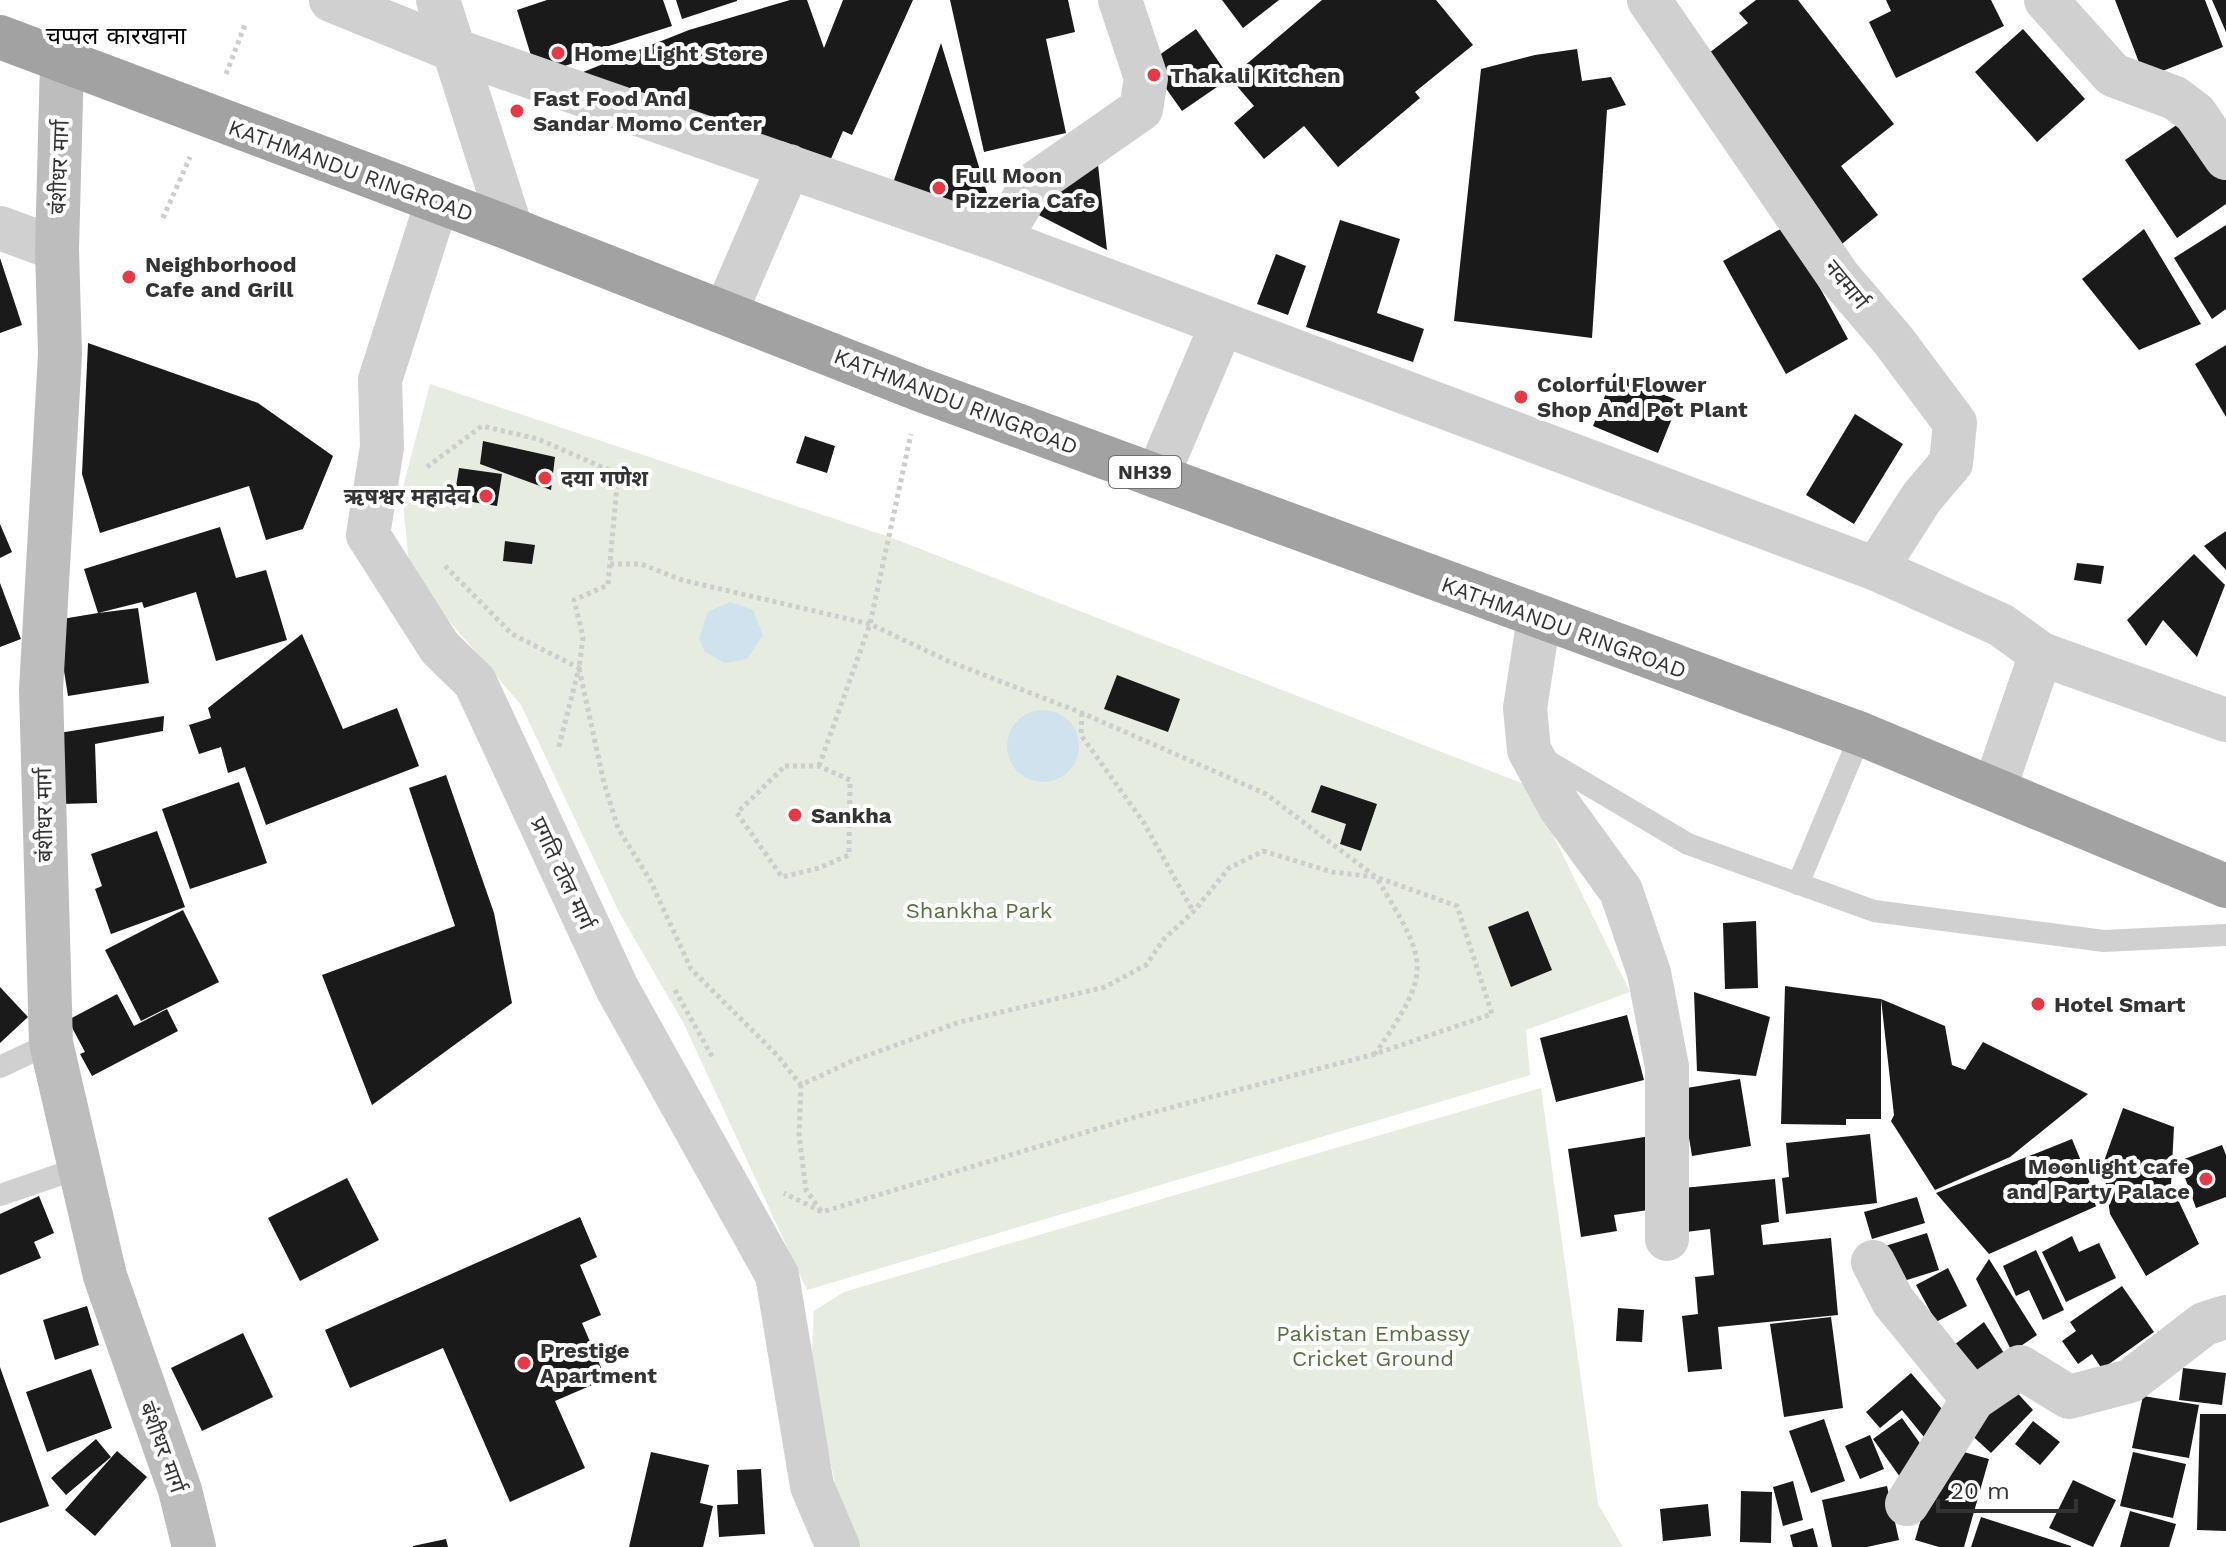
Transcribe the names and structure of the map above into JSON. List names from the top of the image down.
{
  "streets": {
    "highway": ["KATHMANDU RINGROAD", "NH39"],
    "main road": ["बंशीधर मार्ग"],
    "street": ["नवमार्ग", "प्रगति टोल मार्ग"]
  },
  "crossings": [
    ["बंशीधर मार्ग", "KATHMANDU RINGROAD"],
    ["KATHMANDU RINGROAD", "प्रगति टोल मार्ग"]
  ],
  "districts": ["चप्पल कारखाना"],
  "parks": ["Shankha Park", "Pakistan Embassy Cricket Ground"],
  "places": [
    "Home Light Store",
    "Thakali Kitchen",
    "Fast Food And Sandar Momo Center",
    "Full Moon Pizzeria Cafe",
    "Neighborhood Cafe and Grill",
    "Colorful Flower Shop And Pot Plant",
    "दया गणेश",
    "ऋषश्वर महादेव",
    "Sankha",
    "Hotel Smart",
    "Moonlight cafe and Party Palace",
    "Prestige Apartment"
  ],
  "scale_bar": "20 m"
}
